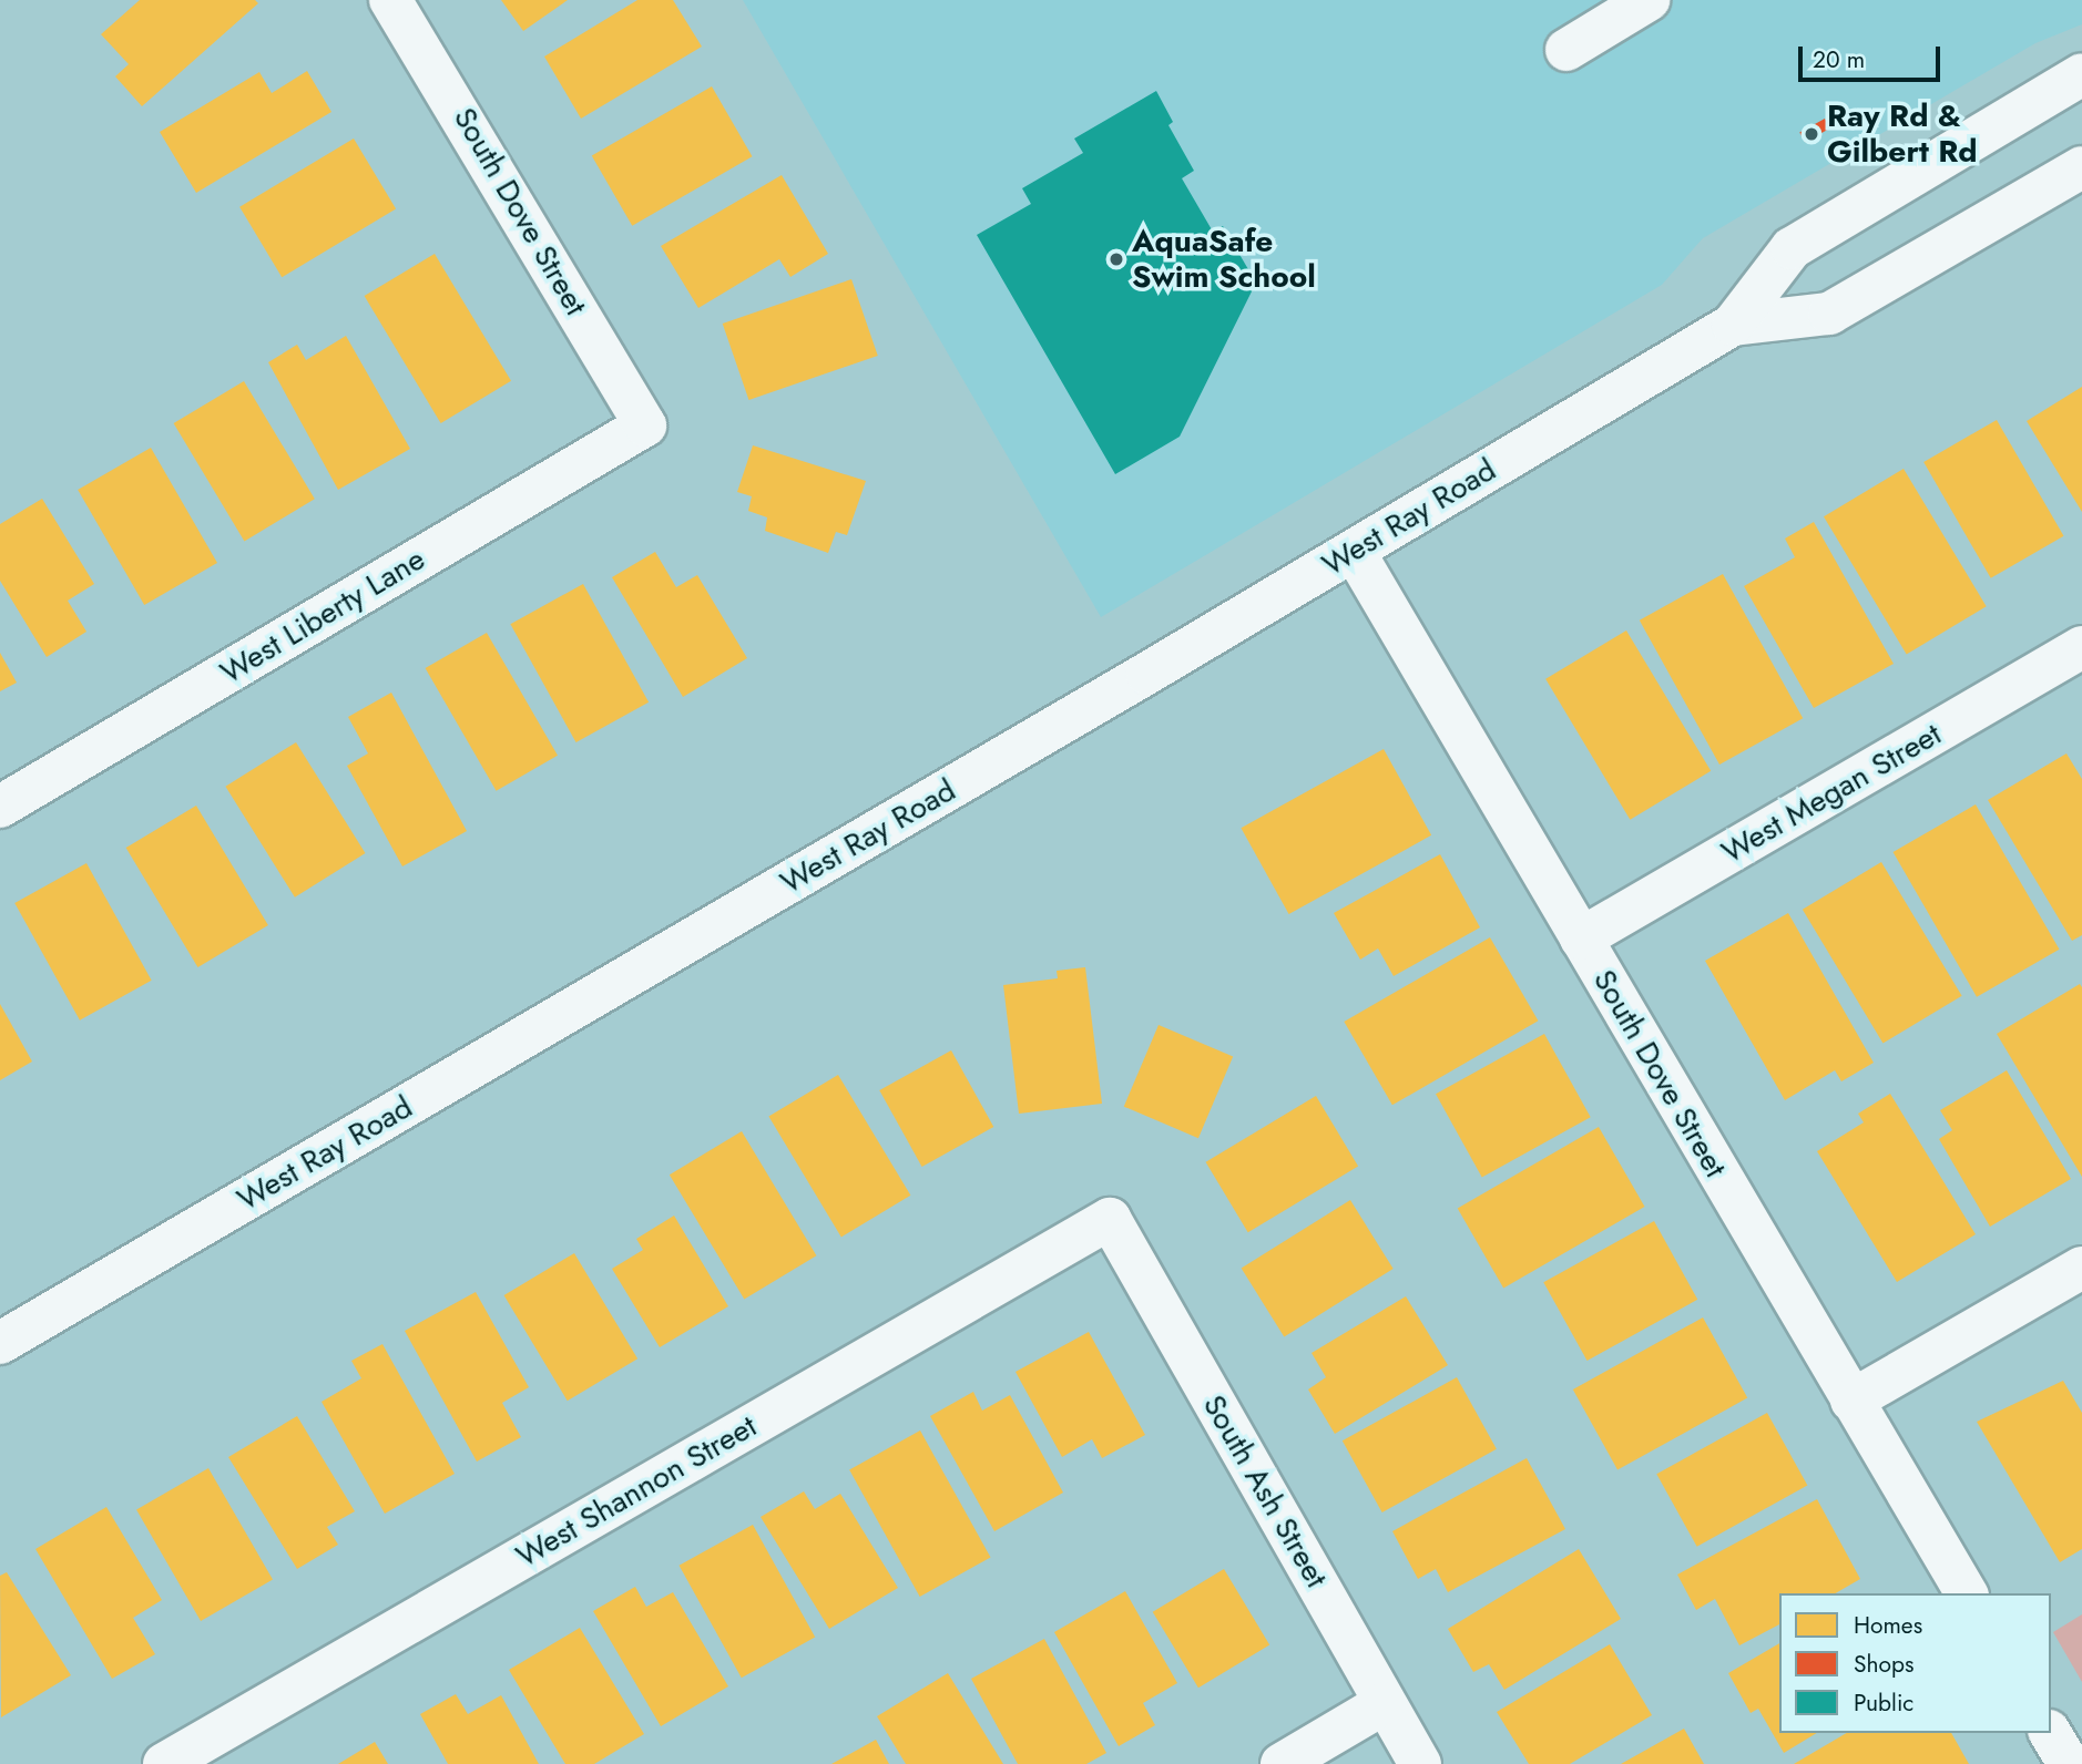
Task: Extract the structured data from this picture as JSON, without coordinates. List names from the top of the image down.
{
  "streets": {
    "street": [
      "South Dove Street",
      "West Ray Road",
      "West Liberty Lane",
      "West Megan Street",
      "West Shannon Street",
      "South Ash Street"
    ]
  },
  "crossings": [
    ["South Dove Street", "West Ray Road"],
    ["South Dove Street", "West Liberty Lane"],
    ["South Dove Street", "West Megan Street"],
    ["West Shannon Street", "South Ash Street"]
  ],
  "places": ["Ray Rd & Gilbert Rd", "AquaSafe Swim School"],
  "legend": ["Homes", "Shops", "Public"],
  "scale_bar": "20 m"
}
